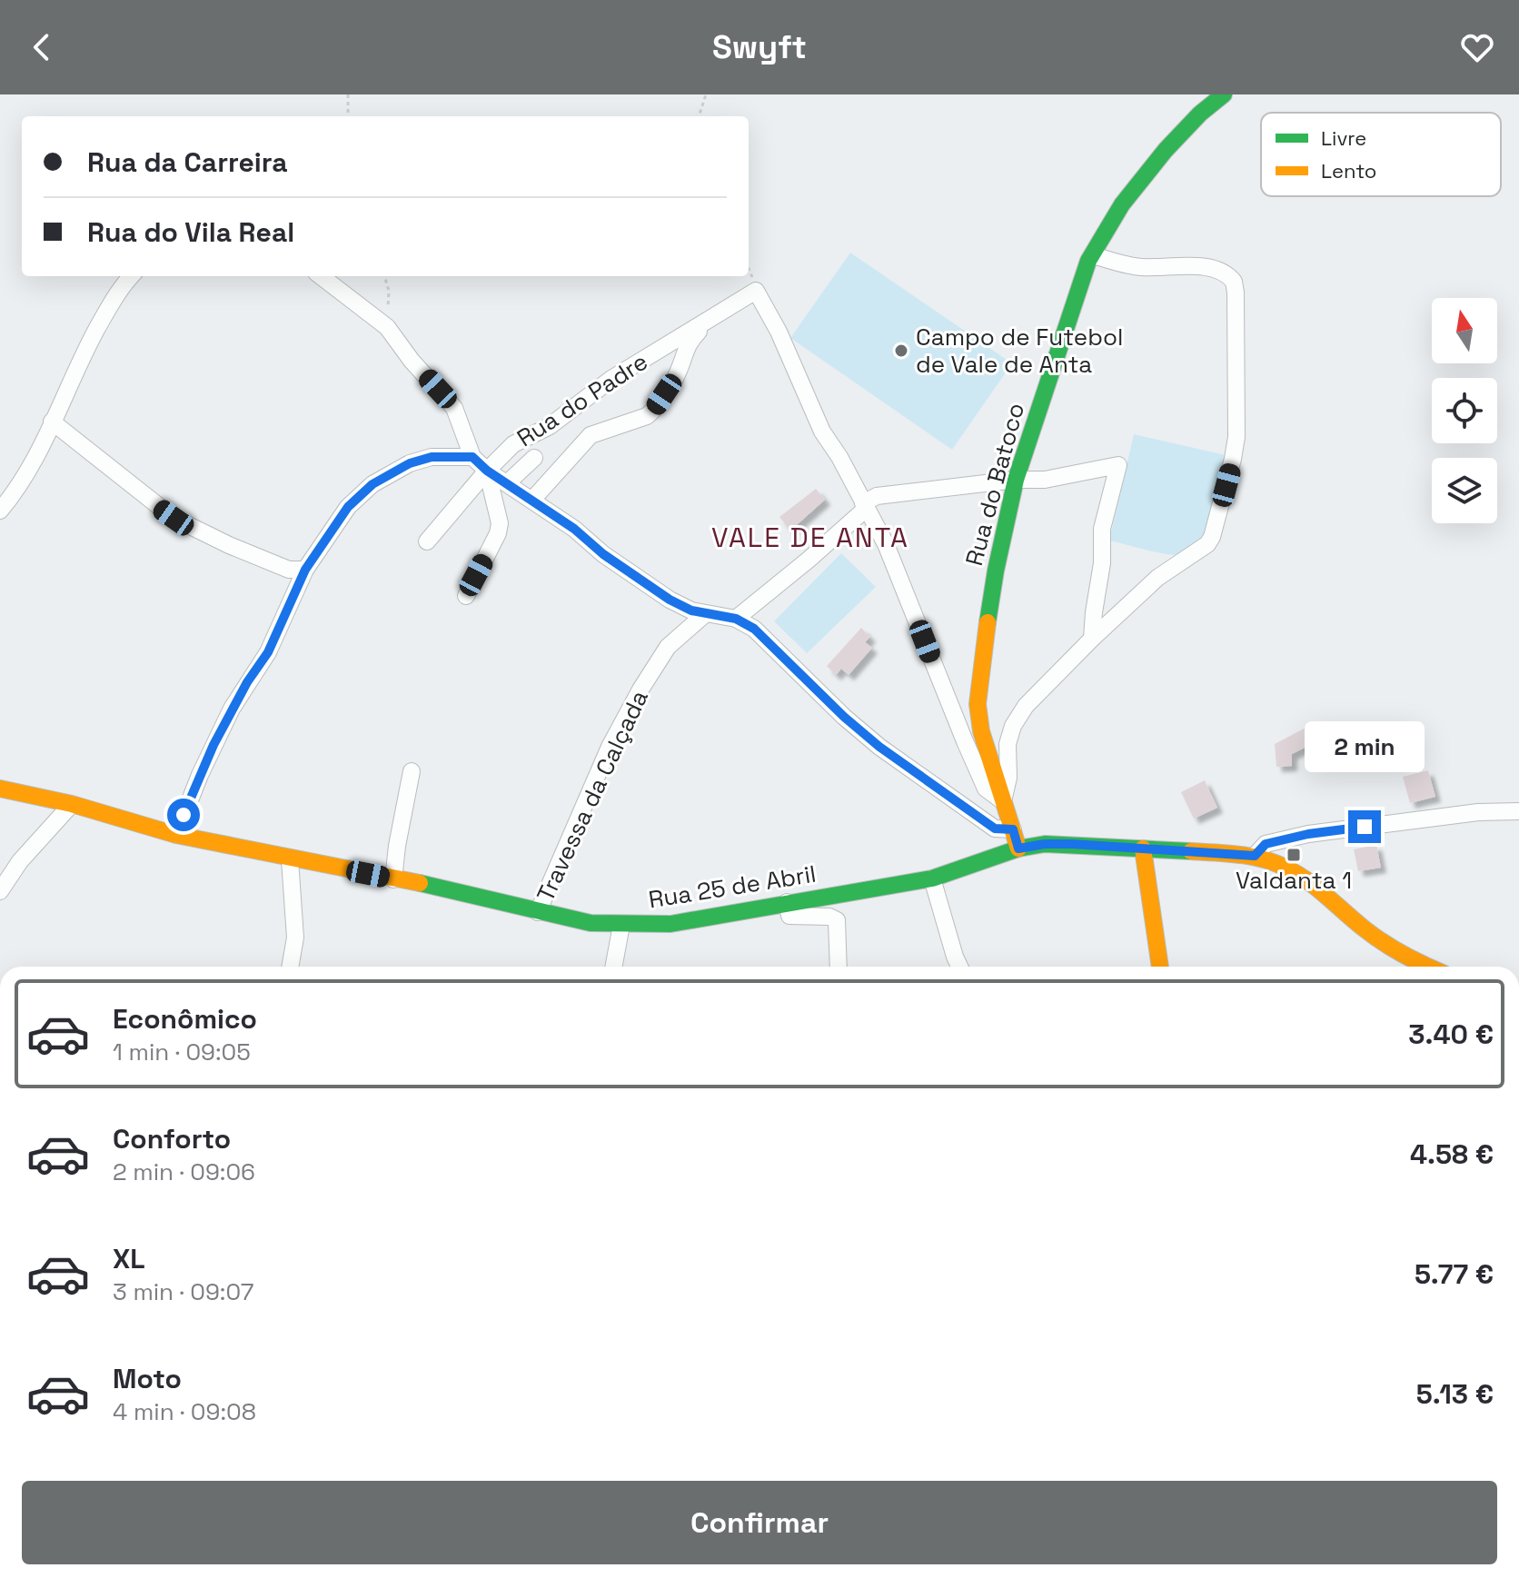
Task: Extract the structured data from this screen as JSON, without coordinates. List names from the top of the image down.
{
  "streets": {
    "main road": ["Rua do Batoco", "Rua 25 de Abril"],
    "street": ["Rua do Padre", "Travessa da Calçada"]
  },
  "crossings": [
    ["Rua do Batoco", "Rua 25 de Abril"],
    ["Travessa da Calçada", "Rua 25 de Abril"]
  ],
  "districts": ["VALE DE ANTA"],
  "places": {
    "other": ["Campo de Futebol de Vale de Anta"],
    "transit": ["Valdanta 1"]
  },
  "legend": ["Livre", "Lento"],
  "north": "top",
  "page": {
    "header": "Swyft",
    "banner": ["Rua da Carreira", "Rua do Vila Real"],
    "bubble": "2 min",
    "list": [
      {
        "name": "Econômico",
        "note": "1 min · 09:05",
        "value": "3.40 €"
      },
      {
        "name": "Conforto",
        "note": "2 min · 09:06",
        "value": "4.58 €"
      },
      {
        "name": "XL",
        "note": "3 min · 09:07",
        "value": "5.77 €"
      },
      {
        "name": "Moto",
        "note": "4 min · 09:08",
        "value": "5.13 €"
      }
    ],
    "buttons": "Confirmar"
  }
}
